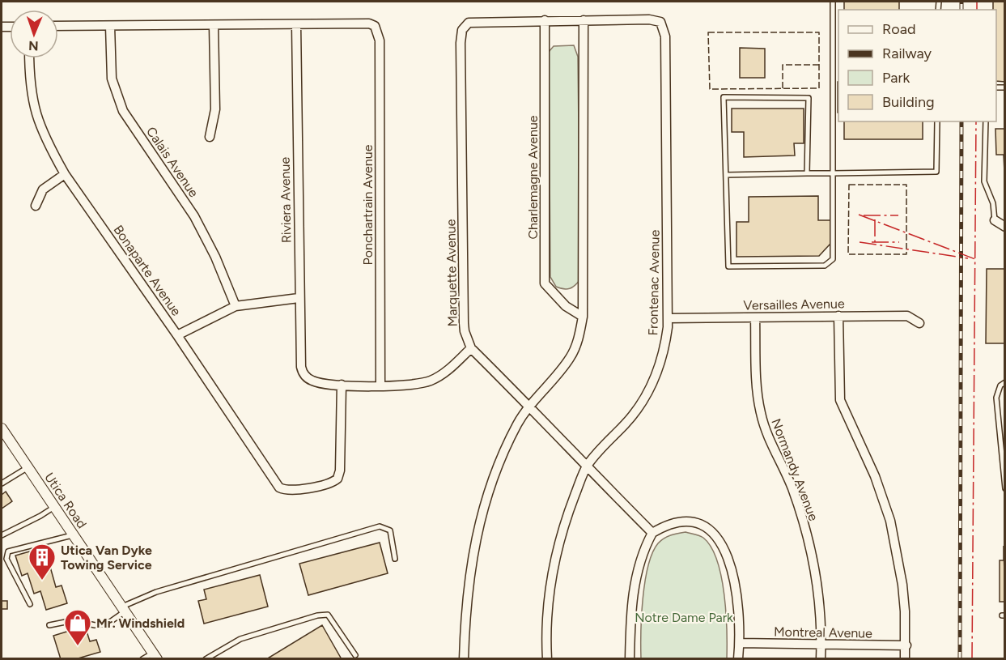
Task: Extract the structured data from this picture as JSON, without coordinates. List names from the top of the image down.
{
  "streets": {
    "street": [
      "Calais Avenue",
      "Charlemagne Avenue",
      "Riviera Avenue",
      "Ponchartrain Avenue",
      "Bonaparte Avenue",
      "Marquette Avenue",
      "Frontenac Avenue",
      "Versailles Avenue",
      "Normandy Avenue",
      "Utica Road",
      "Montreal Avenue"
    ]
  },
  "crossings": [
    ["Charlemagne Avenue", "Marquette Avenue"],
    ["Riviera Avenue", "Ponchartrain Avenue"],
    ["Riviera Avenue", "Bonaparte Avenue"],
    ["Marquette Avenue", "Frontenac Avenue"],
    ["Frontenac Avenue", "Versailles Avenue"],
    ["Versailles Avenue", "Normandy Avenue"],
    ["Normandy Avenue", "Montreal Avenue"]
  ],
  "parks": ["Notre Dame Park"],
  "places": {
    "building": ["Utica Van Dyke Towing Service"],
    "shop": ["Mr. Windshield"]
  },
  "legend": [
    "Road",
    "Railway",
    "Park",
    "Building"
  ],
  "north": "bottom"
}
